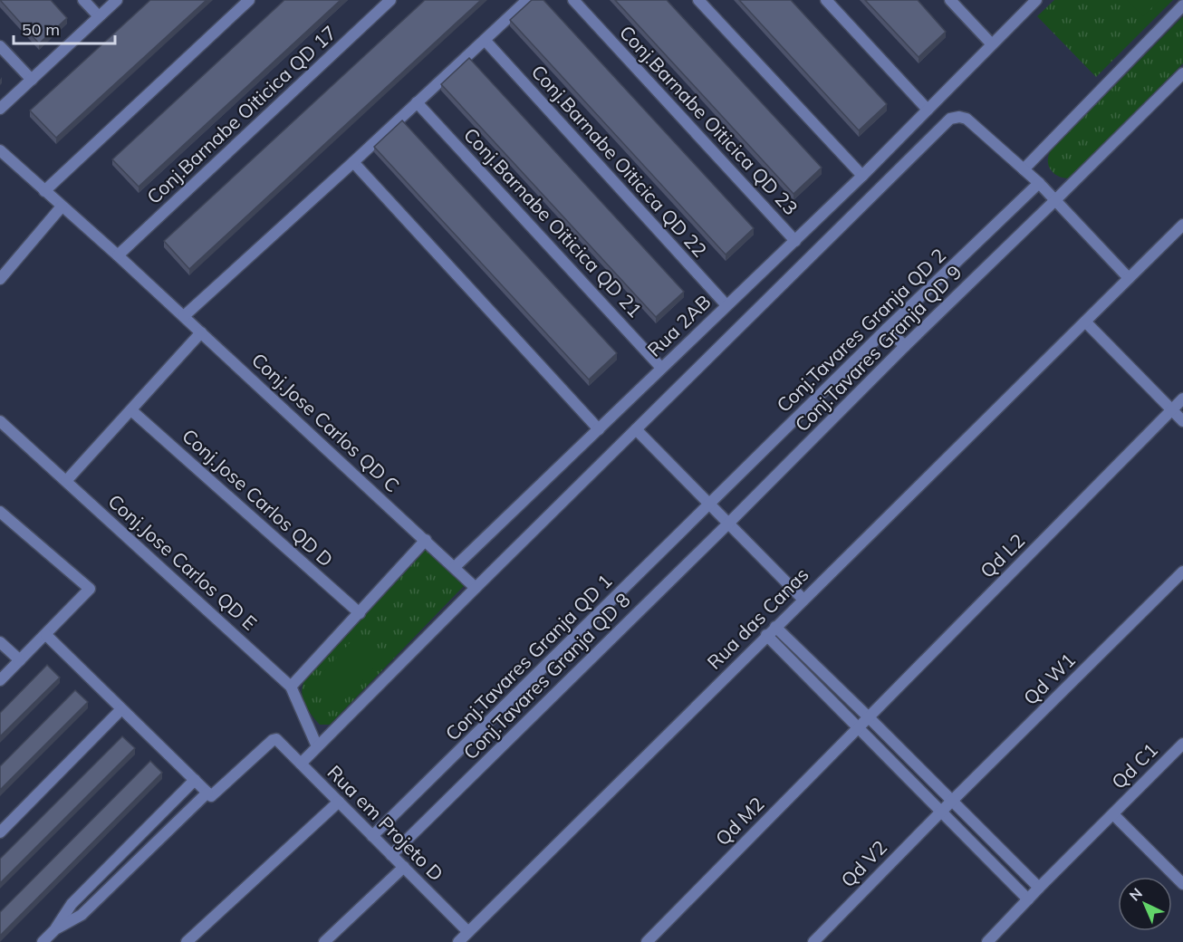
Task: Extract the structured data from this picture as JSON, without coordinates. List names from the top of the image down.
{
  "streets": {
    "street": [
      "Conj.Barnabe Oiticica QD 17",
      "Conj.Barnabe Oiticica QD 23",
      "Conj.Barnabe Oiticica QD 22",
      "Conj.Barnabe Oiticica QD 21",
      "Rua 2AB",
      "Conj.Tavares Granja QD 2",
      "Conj.Tavares Granja QD 9",
      "Conj.Jose Carlos QD C",
      "Conj.Jose Carlos QD D",
      "Qd L2",
      "Conj.Jose Carlos QD E",
      "Rua das Canas",
      "Conj.Tavares Granja QD 1",
      "Conj.Tavares Granja QD 8",
      "Qd W1",
      "Qd C1",
      "Qd M2",
      "Rua em Projeto D",
      "Qd V2"
    ]
  },
  "crossings": [
    ["Conj.Barnabe Oiticica QD 17", "Conj.Jose Carlos QD C"],
    ["Conj.Barnabe Oiticica QD 23", "Rua 2AB"],
    ["Conj.Barnabe Oiticica QD 22", "Rua 2AB"],
    ["Conj.Barnabe Oiticica QD 21", "Rua 2AB"],
    ["Rua 2AB", "Conj.Jose Carlos QD C"],
    ["Conj.Tavares Granja QD 2", "Conj.Tavares Granja QD 1"],
    ["Conj.Tavares Granja QD 9", "Conj.Tavares Granja QD 8"],
    ["Qd L2", "Qd M2"],
    ["Rua das Canas", "Rua em Projeto D"],
    ["Conj.Tavares Granja QD 1", "Rua em Projeto D"],
    ["Conj.Tavares Granja QD 8", "Rua em Projeto D"],
    ["Qd W1", "Qd V2"]
  ],
  "scale_bar": "50 m",
  "north": "top left"
}
